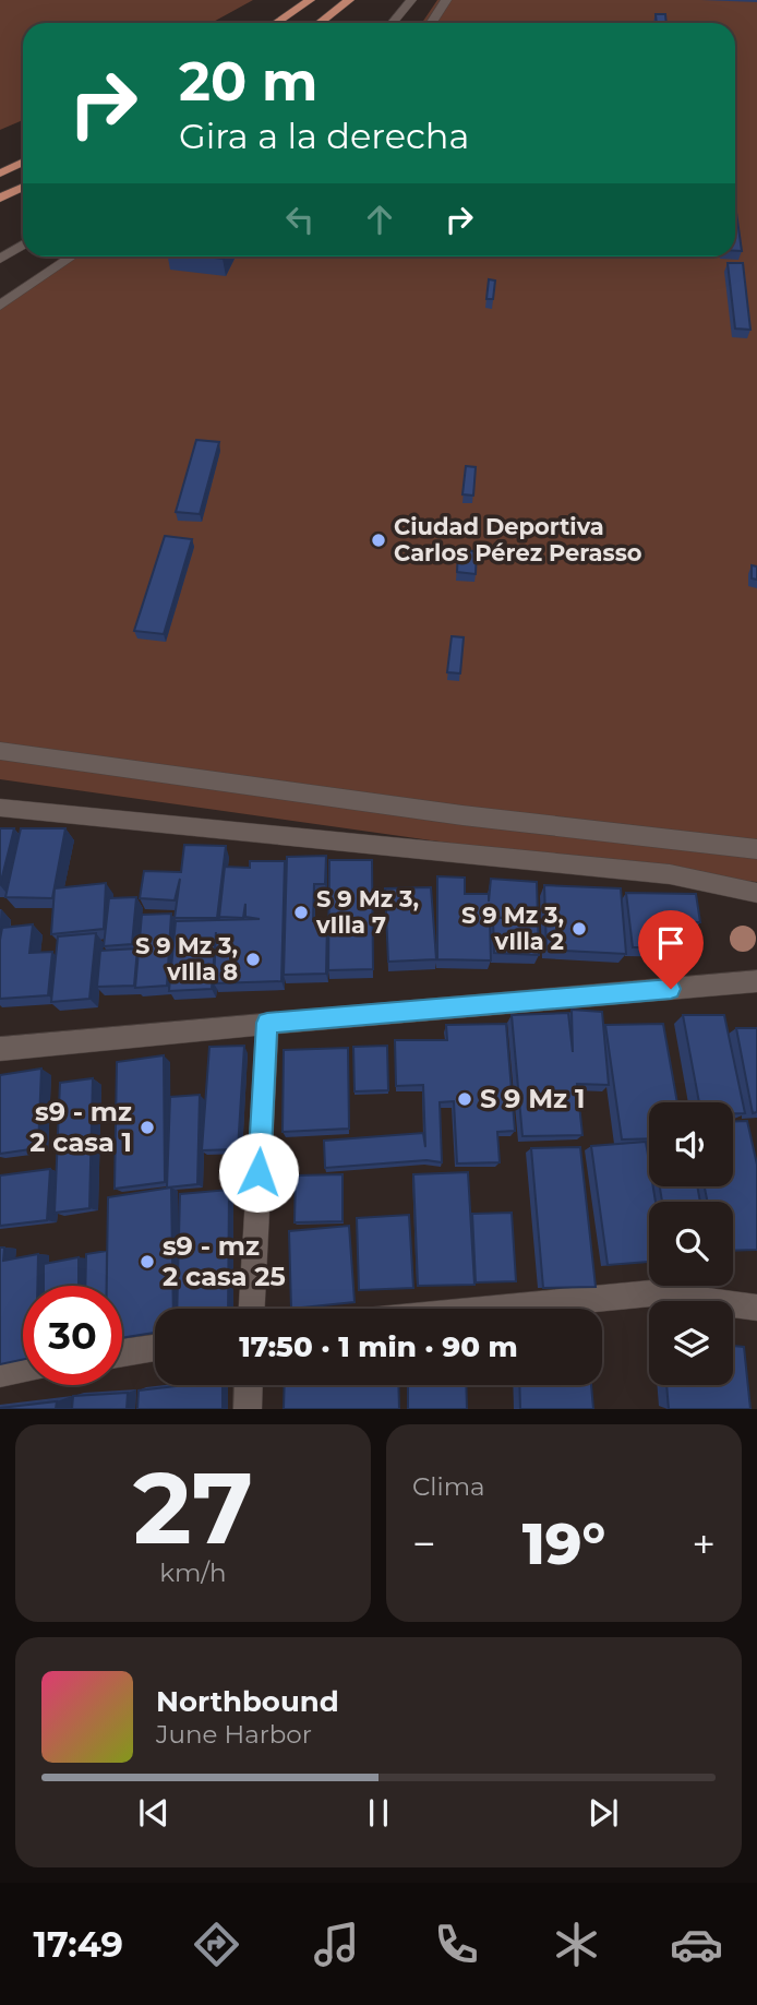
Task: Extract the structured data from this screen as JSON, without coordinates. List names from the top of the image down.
{
  "places": [
    "Ciudad Deportiva Carlos Pérez Perasso",
    "S 9 Mz 3, vIlla 7",
    "S 9 Mz 3, vIlla 2",
    "S 9 Mz 3, vIlla 8",
    "S 9 Mz 1",
    "s9 - mz 2 casa 1",
    "s9 - mz 2 casa 25"
  ],
  "page": {
    "turn": ["20 m", "Gira a la derecha"],
    "limit": "30",
    "trip": "17:50 · 1 min · 90 m",
    "tile": [
      ["27", "km/h"],
      "Clima"
    ],
    "heat": ["−", "19°", "+"],
    "song": ["Northbound", "June Harbor"],
    "tabs": "17:49"
  }
}
